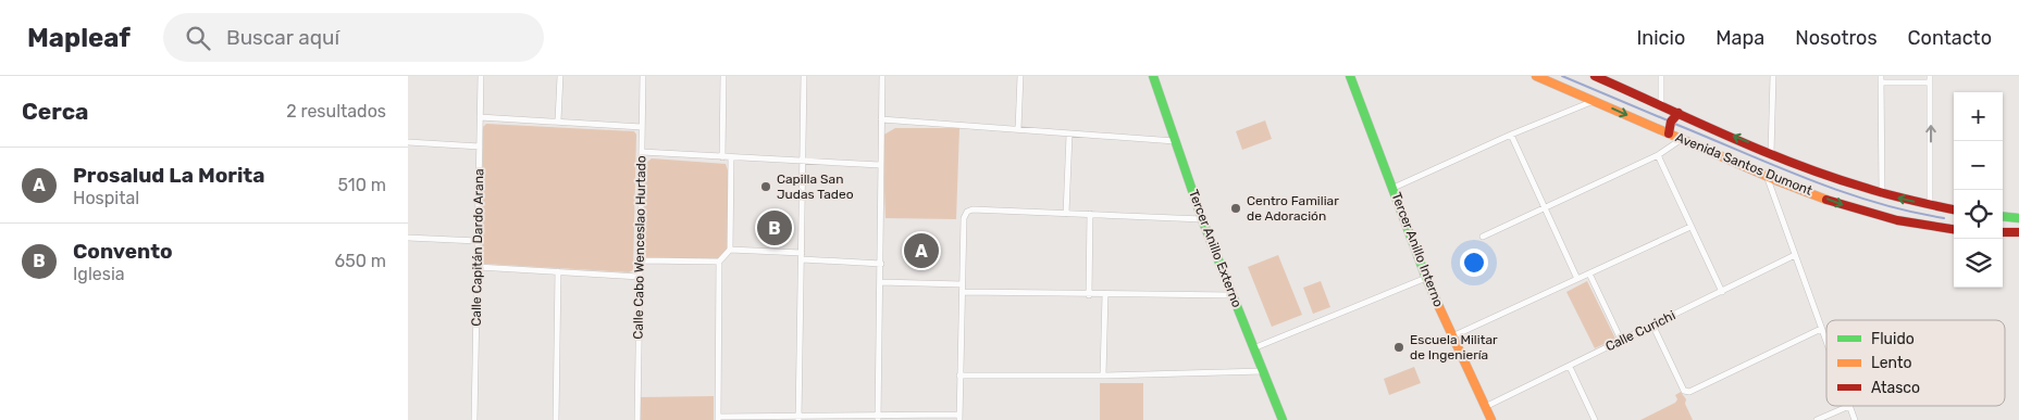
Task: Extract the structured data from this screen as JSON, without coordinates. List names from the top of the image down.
{
  "streets": {
    "main road": ["Avenida Santos Dumont", "Tercer Anillo Externo", "Tercer Anillo Interno"],
    "street": ["Calle Capitán Dardo Arana", "Calle Cabo Wenceslao Hurtado", "Calle Curichi"]
  },
  "crossings": [
    ["Tercer Anillo Interno", "Calle Curichi"]
  ],
  "places": ["Capilla San Judas Tadeo", "Centro Familiar de Adoración", "Escuela Militar de Ingeniería"],
  "legend": ["Fluido", "Lento", "Atasco"],
  "page": {
    "header": "Mapleaf",
    "search": "Buscar aquí",
    "nav": [
      "Inicio",
      "Mapa",
      "Nosotros",
      "Contacto"
    ],
    "heading": ["Cerca", "2 resultados"],
    "map_buttons": ["+", "−"],
    "list": [
      {
        "mark": "A",
        "name": "Prosalud La Morita",
        "note": "Hospital",
        "value": "510 m"
      },
      {
        "mark": "B",
        "name": "Convento",
        "note": "Iglesia",
        "value": "650 m"
      }
    ],
    "pins": ["B", "A"]
  }
}
